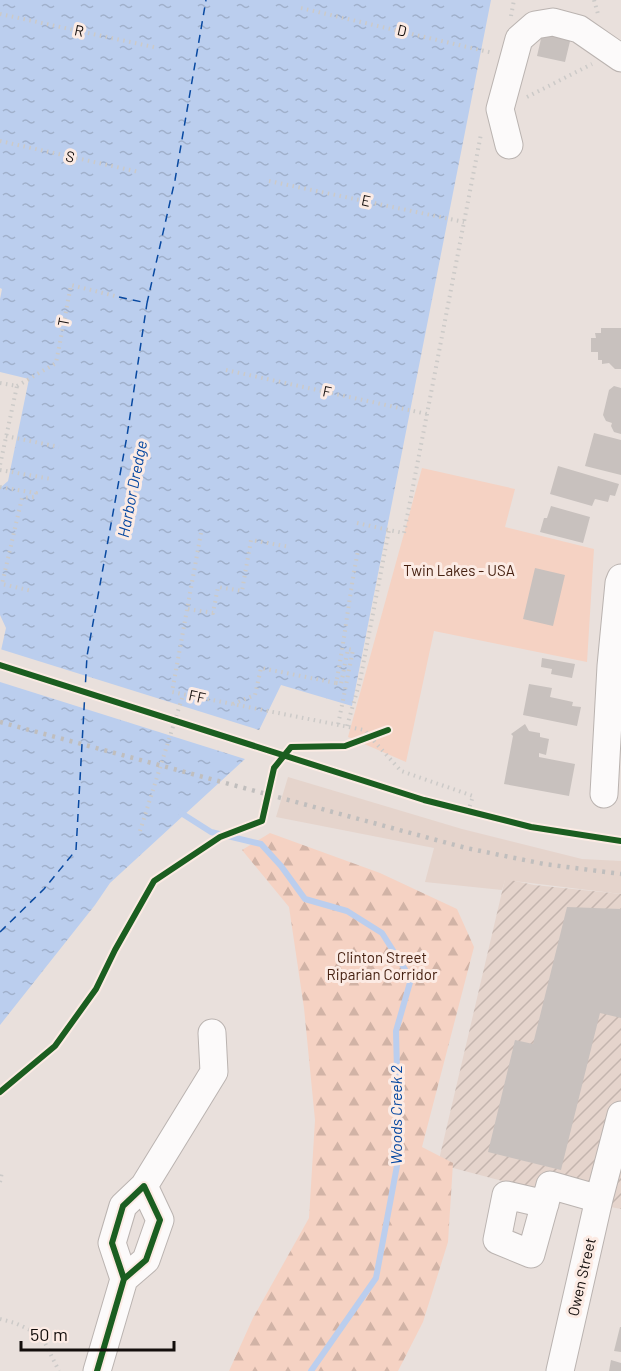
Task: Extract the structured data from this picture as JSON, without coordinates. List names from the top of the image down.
{
  "streets": {
    "street": ["Owen Street"],
    "path": [
      "R",
      "D",
      "S",
      "E",
      "T",
      "F",
      "FF"
    ]
  },
  "water": ["Harbor Dredge", "Woods Creek 2"],
  "parks": ["Twin Lakes - USA", "Clinton Street Riparian Corridor"],
  "scale_bar": "50 m"
}
